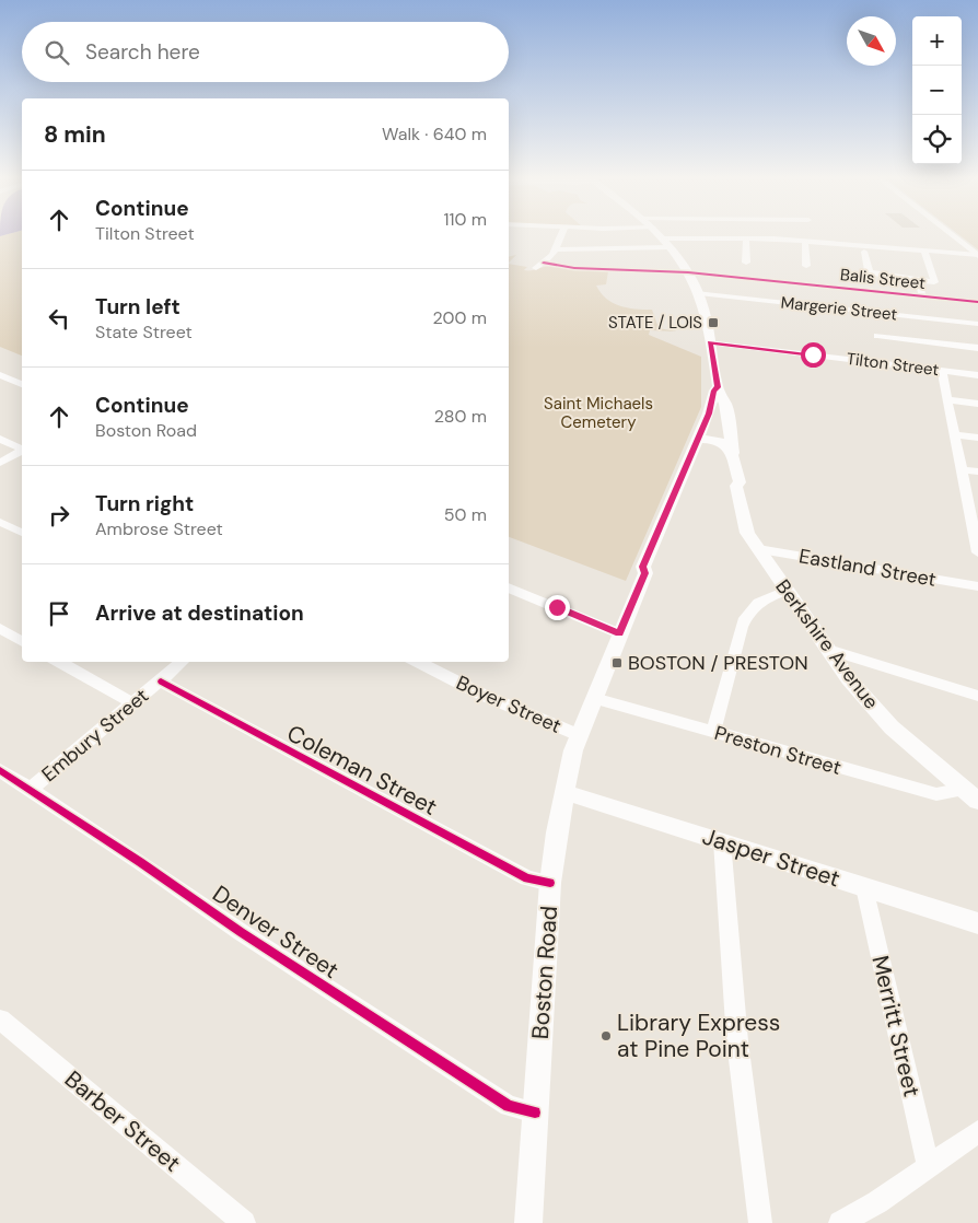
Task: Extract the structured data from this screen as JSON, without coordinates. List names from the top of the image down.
{
  "streets": {
    "main road": ["Berkshire Avenue", "Jasper Street", "Boston Road"],
    "street": [
      "Balis Street",
      "Margerie Street",
      "Tilton Street",
      "Eastland Street",
      "Boyer Street",
      "Embury Street",
      "Preston Street",
      "Coleman Street",
      "Denver Street",
      "Merritt Street",
      "Barber Street"
    ]
  },
  "crossings": [
    ["Balis Street", "Berkshire Avenue"],
    ["Margerie Street", "Berkshire Avenue"],
    ["Tilton Street", "Berkshire Avenue"],
    ["Eastland Street", "Berkshire Avenue"],
    ["Berkshire Avenue", "Preston Street"],
    ["Berkshire Avenue", "Boston Road"],
    ["Boyer Street", "Boston Road"],
    ["Embury Street", "Coleman Street"],
    ["Embury Street", "Denver Street"],
    ["Preston Street", "Boston Road"],
    ["Coleman Street", "Boston Road"],
    ["Jasper Street", "Boston Road"],
    ["Jasper Street", "Merritt Street"],
    ["Denver Street", "Boston Road"]
  ],
  "parks": ["Saint Michaels Cemetery"],
  "places": {
    "transit": ["STATE / LOIS", "BOSTON / PRESTON"],
    "other": ["Library Express at Pine Point"]
  },
  "north": "bottom right",
  "page": {
    "map_buttons": ["+", "−"],
    "search": "Search here",
    "heading": ["8 min", "Walk · 640 m"],
    "list": [
      ["Continue", "Tilton Street", "110 m"],
      ["Turn left", "State Street", "200 m"],
      ["Continue", "Boston Road", "280 m"],
      ["Turn right", "Ambrose Street", "50 m"],
      "Arrive at destination"
    ]
  }
}
